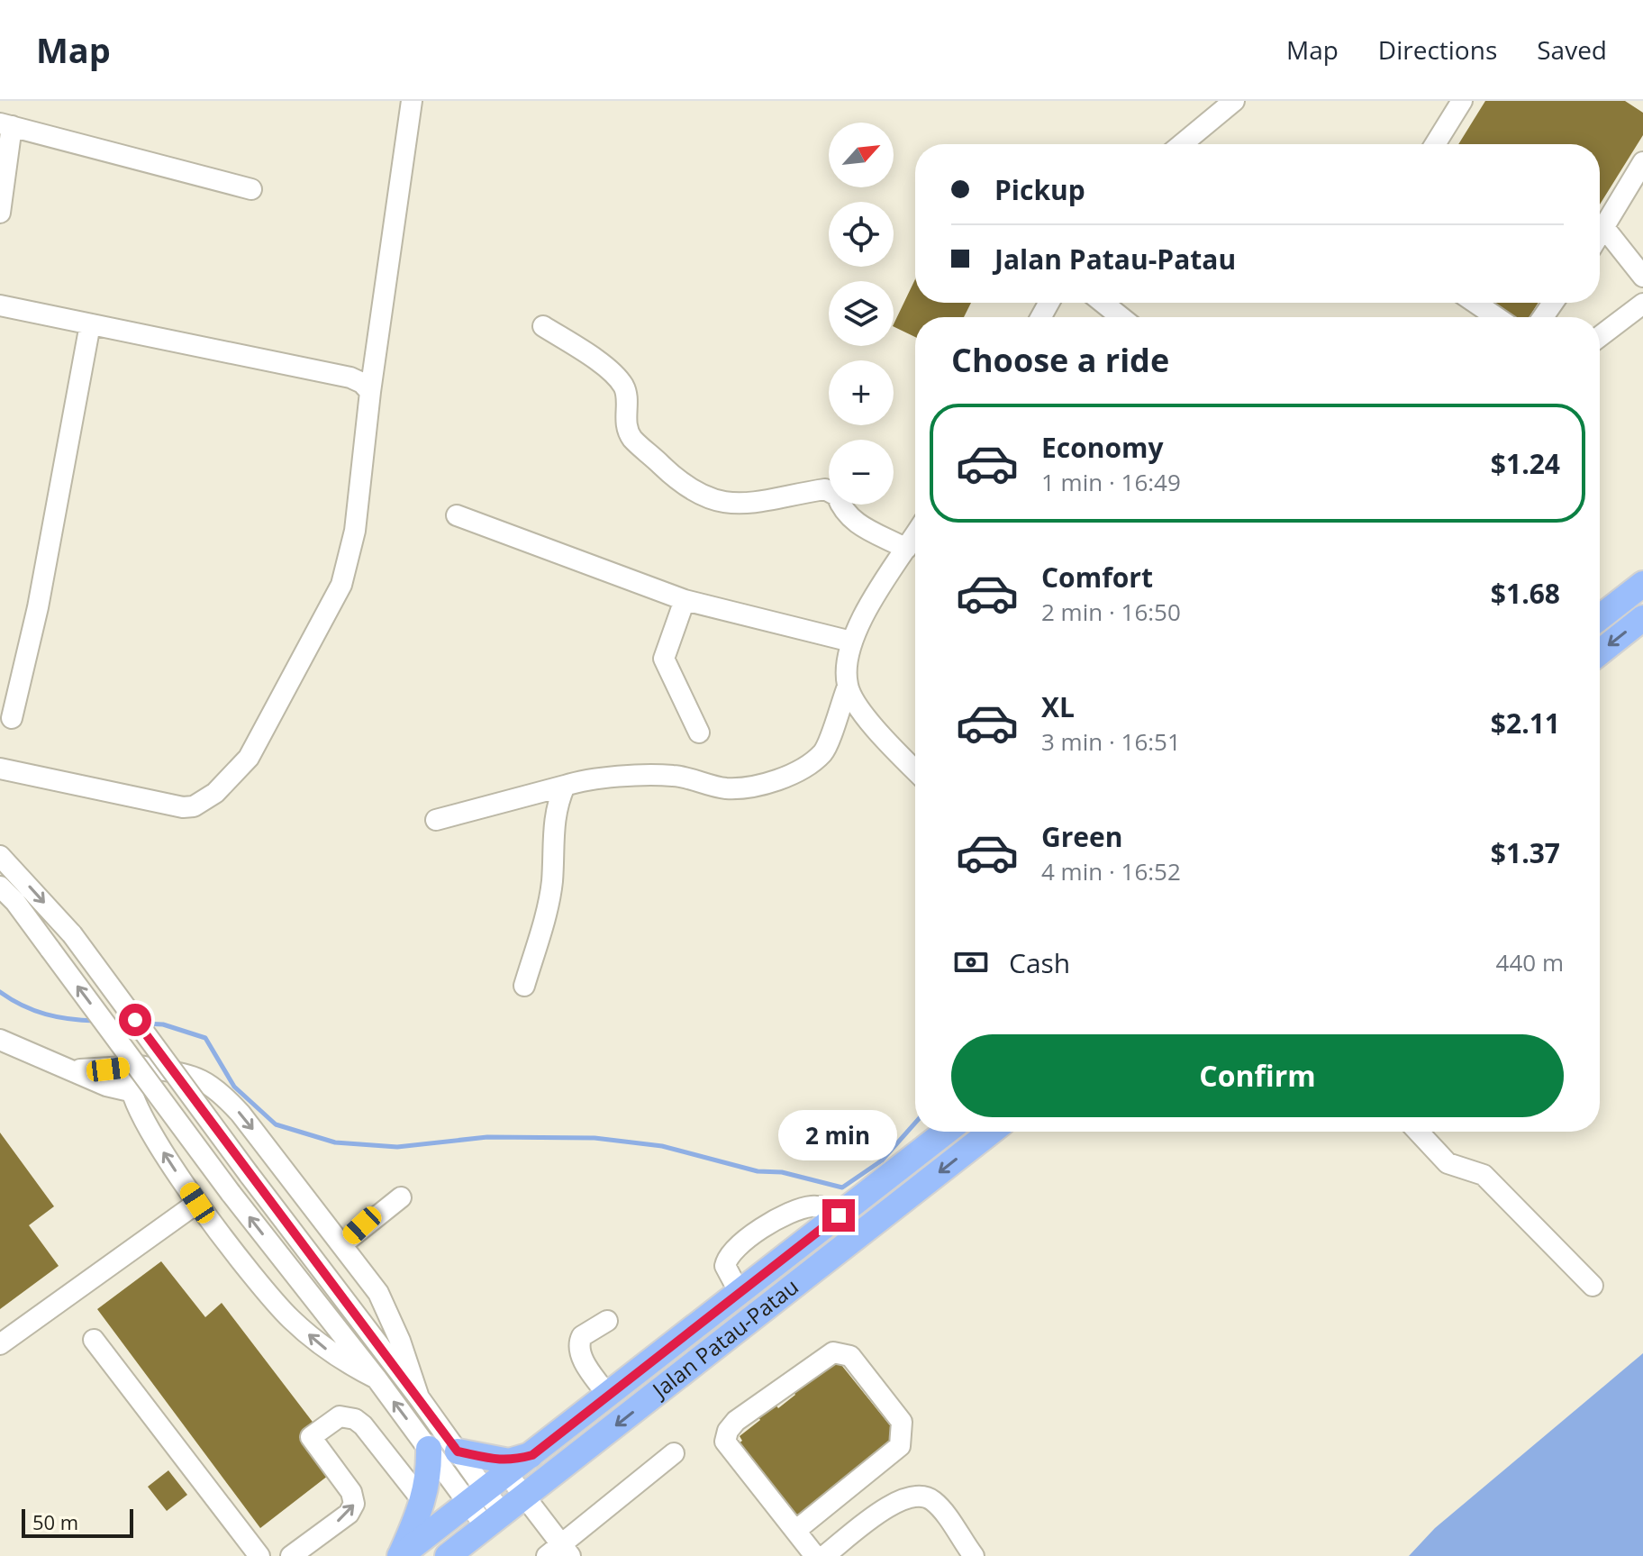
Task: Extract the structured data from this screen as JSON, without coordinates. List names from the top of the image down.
{
  "streets": {
    "main road": ["Jalan Patau-Patau"]
  },
  "scale_bar": "50 m",
  "north": "top right",
  "page": {
    "header": "Map",
    "nav": ["Map", "Directions", "Saved"],
    "map_buttons": ["+", "−"],
    "banner": ["Pickup", "Jalan Patau-Patau"],
    "heading": "Choose a ride",
    "list": [
      {
        "name": "Economy",
        "note": "1 min · 16:49",
        "value": "$1.24"
      },
      {
        "name": "Comfort",
        "note": "2 min · 16:50",
        "value": "$1.68"
      },
      {
        "name": "XL",
        "note": "3 min · 16:51",
        "value": "$2.11"
      },
      {
        "name": "Green",
        "note": "4 min · 16:52",
        "value": "$1.37"
      }
    ],
    "pay": ["Cash", "440 m"],
    "buttons": "Confirm",
    "bubble": "2 min",
    "scale": "50 m"
  }
}
